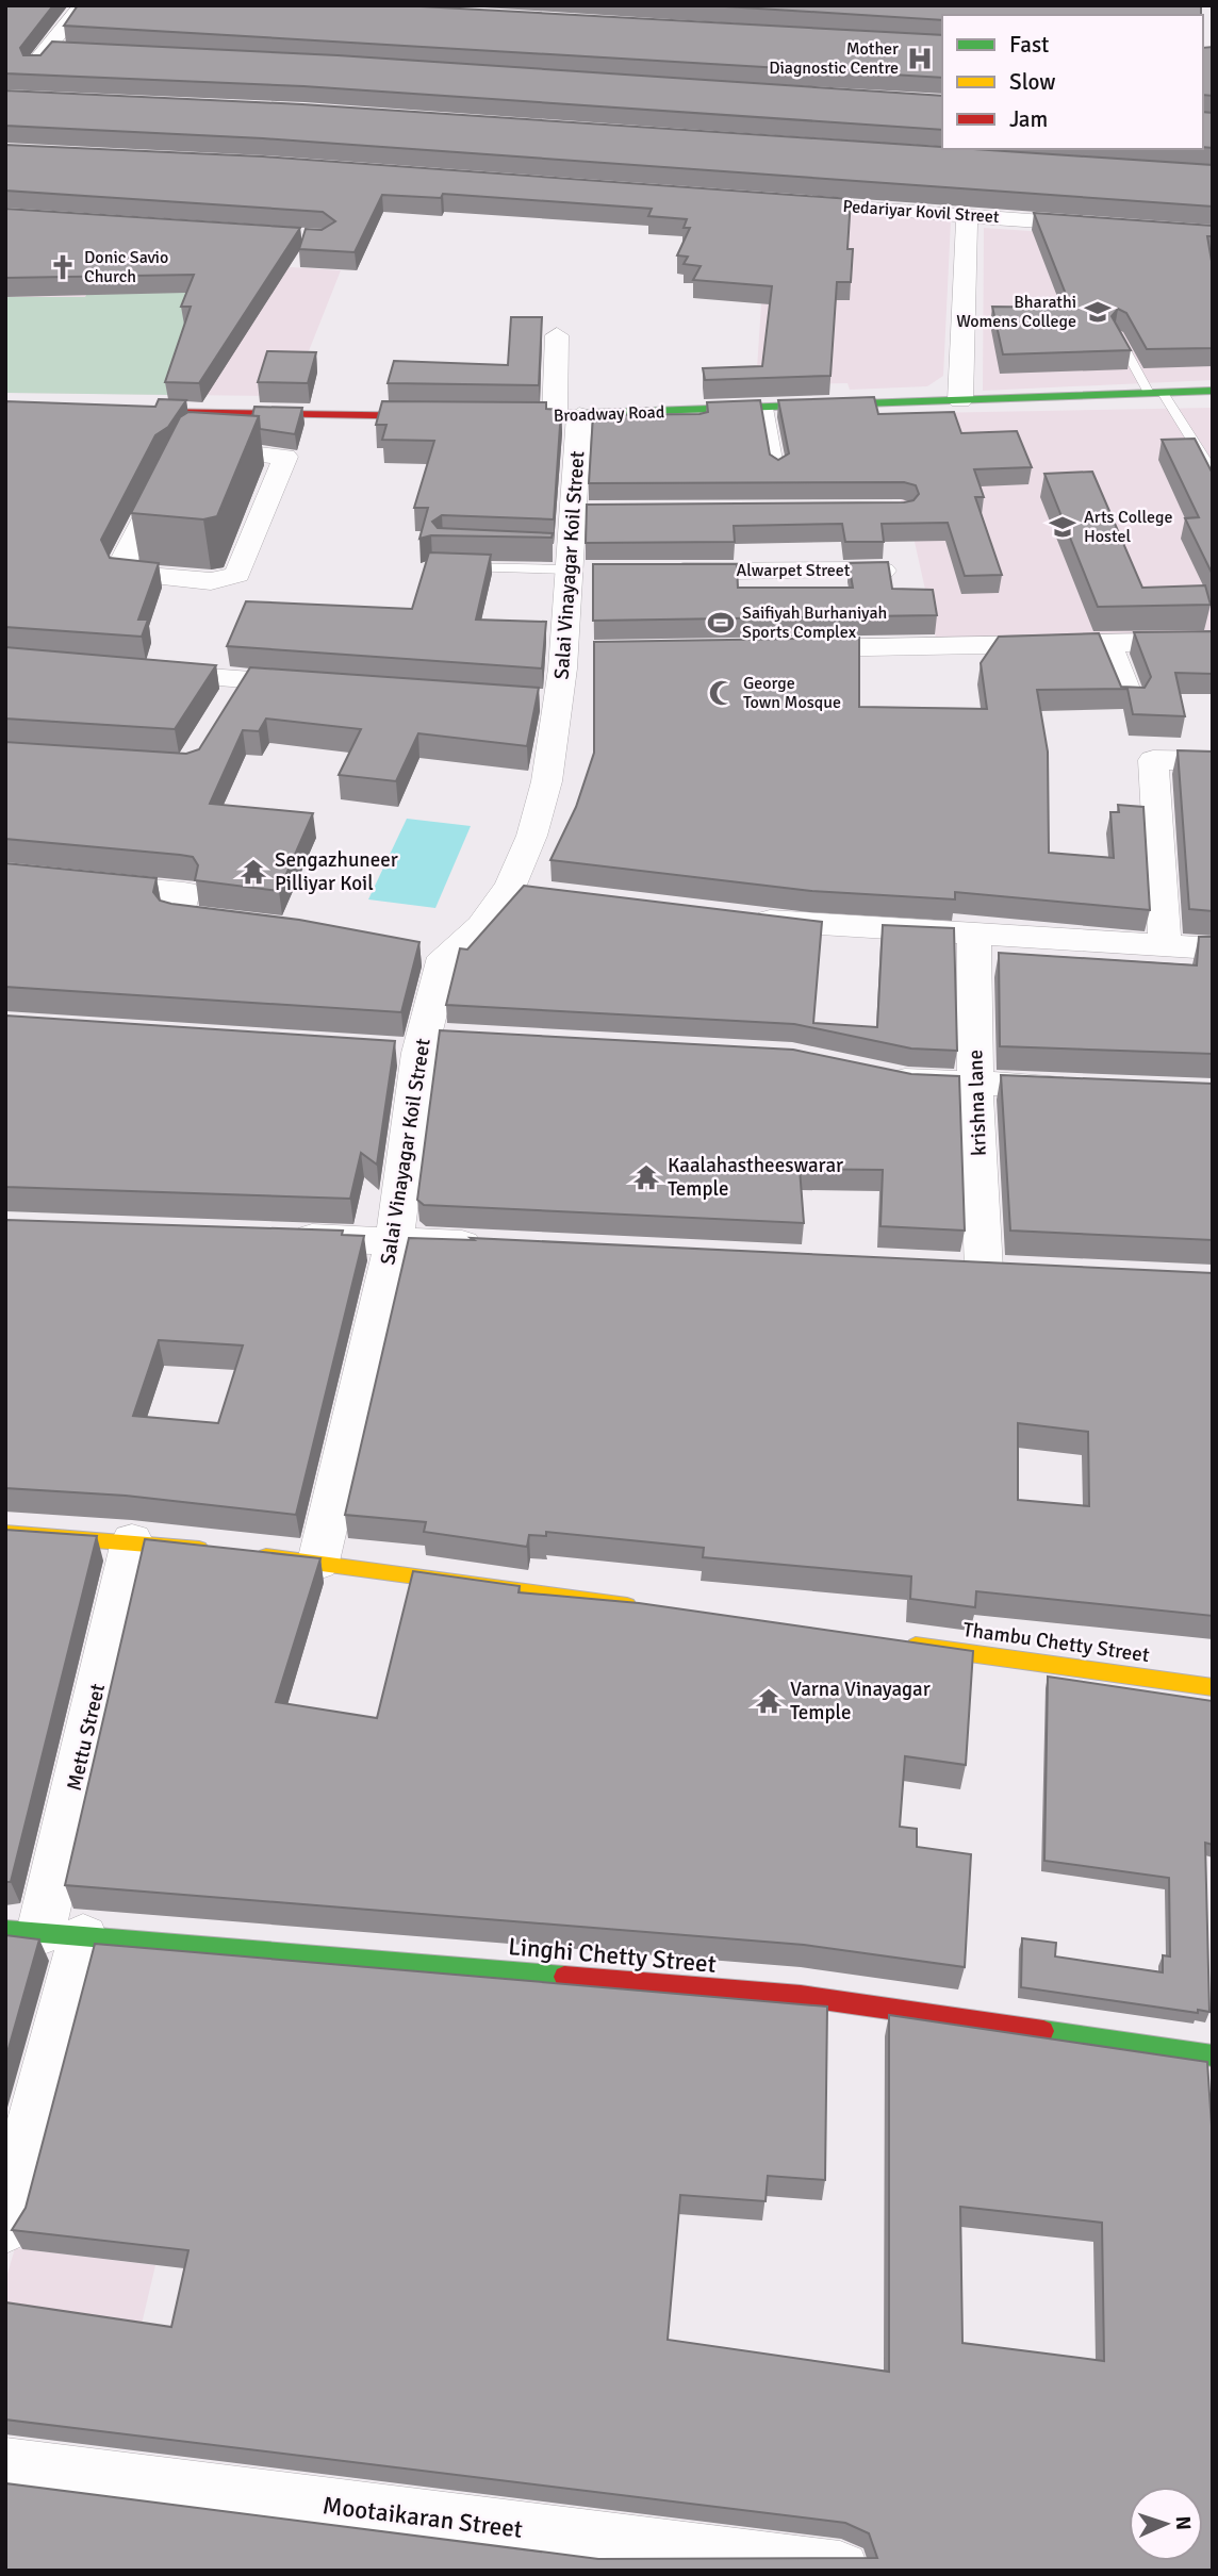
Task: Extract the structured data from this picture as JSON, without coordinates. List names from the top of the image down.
{
  "streets": {
    "street": [
      "Pedariyar Kovil Street",
      "Broadway Road",
      "Salai Vinayagar Koil Street",
      "Alwarpet Street",
      "krishna lane",
      "Thambu Chetty Street",
      "Mettu Street",
      "Linghi Chetty Street",
      "Mootaikaran Street"
    ]
  },
  "crossings": [
    ["Broadway Road", "Salai Vinayagar Koil Street"],
    ["Mettu Street", "Linghi Chetty Street"]
  ],
  "places": {
    "hospital": ["Mother Diagnostic Centre"],
    "church": ["Donic Savio Church"],
    "school or university": ["Bharathi Womens College", "Arts College Hostel"],
    "sports": ["Saifiyah Burhaniyah Sports Complex"],
    "mosque": ["George Town Mosque"],
    "temple": ["Sengazhuneer Pilliyar Koil", "Kaalahastheeswarar Temple", "Varna Vinayagar Temple"]
  },
  "legend": ["Fast", "Slow", "Jam"],
  "north": "right"
}
